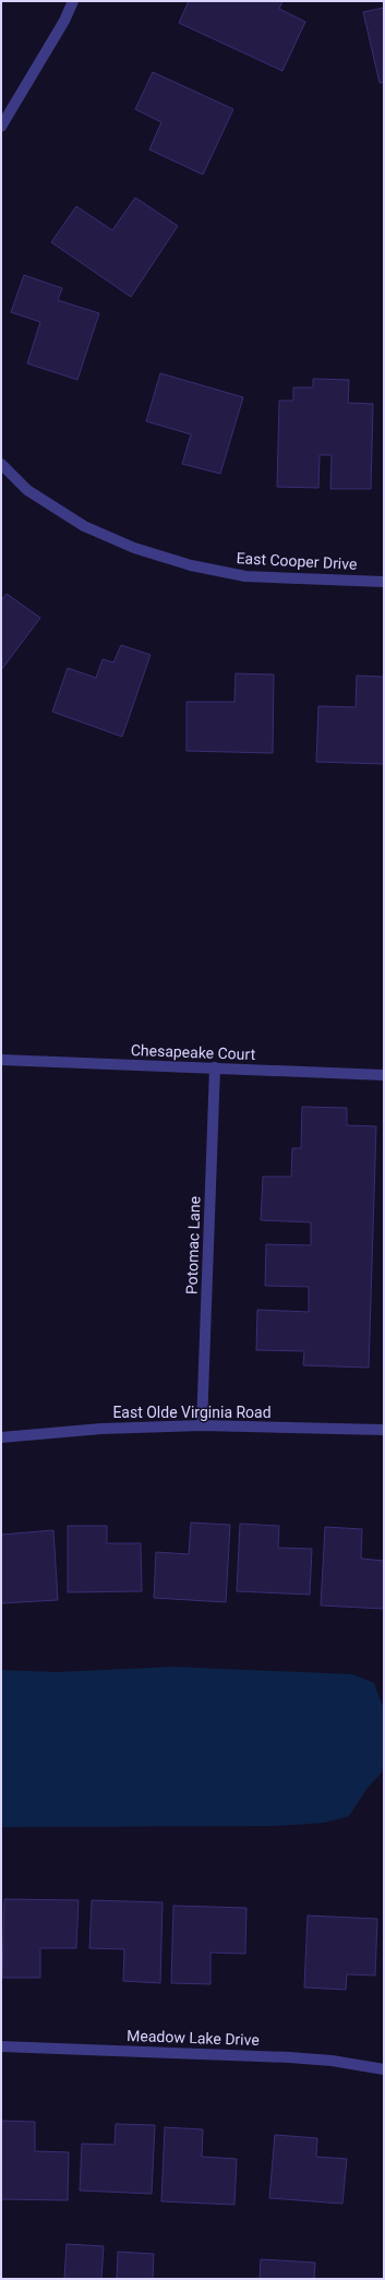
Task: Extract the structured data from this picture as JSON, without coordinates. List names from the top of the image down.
{
  "streets": {
    "street": [
      "East Cooper Drive",
      "Chesapeake Court",
      "Potomac Lane",
      "East Olde Virginia Road",
      "Meadow Lake Drive"
    ]
  },
  "crossings": [
    ["Chesapeake Court", "Potomac Lane"],
    ["Potomac Lane", "East Olde Virginia Road"]
  ]
}
